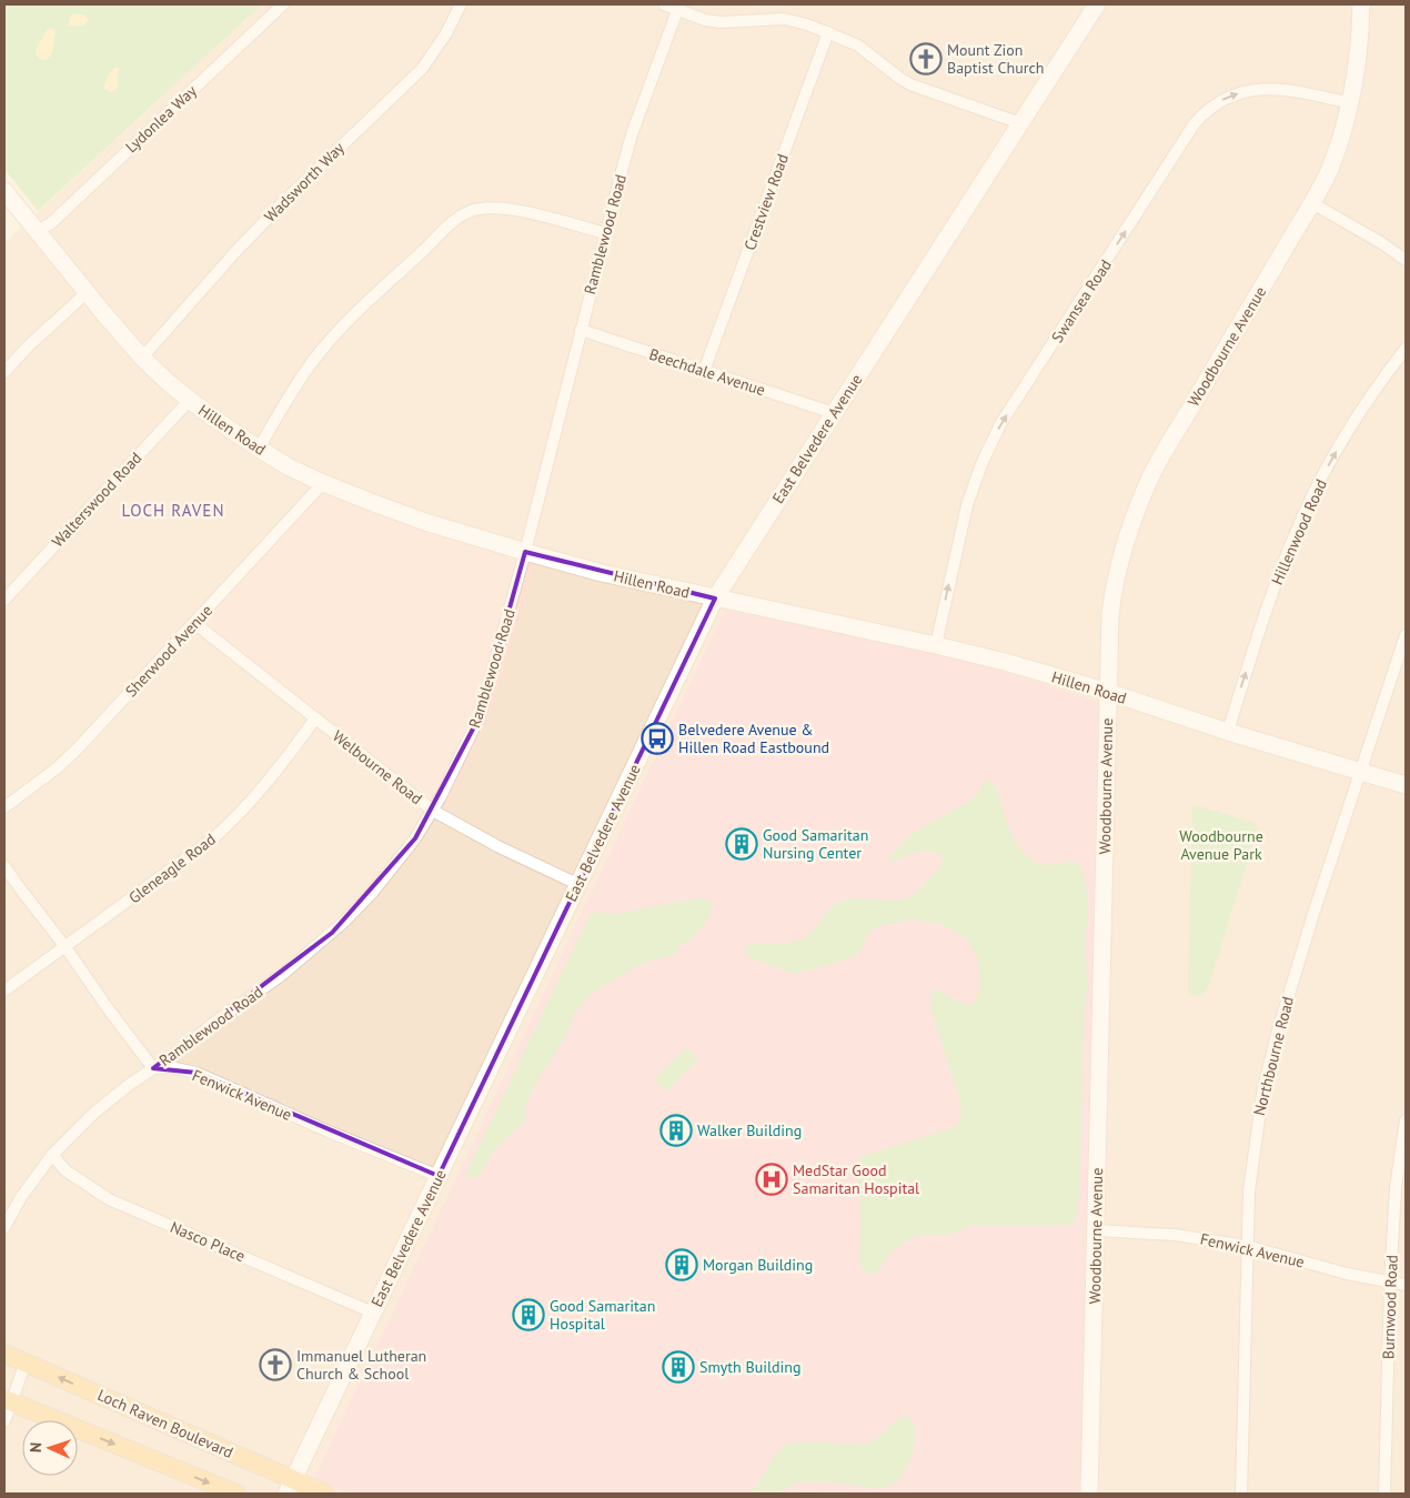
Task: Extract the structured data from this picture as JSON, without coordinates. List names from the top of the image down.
{
  "streets": {
    "main road": ["Loch Raven Boulevard"],
    "street": [
      "Lydonlea Way",
      "Wadsworth Way",
      "Crestview Road",
      "Ramblewood Road",
      "Swansea Road",
      "Woodbourne Avenue",
      "Beechdale Avenue",
      "Hillen Road",
      "East Belvedere Avenue",
      "Walterswood Road",
      "Hillenwood Road",
      "Sherwood Avenue",
      "Welbourne Road",
      "Gleneagle Road",
      "Northbourne Road",
      "Fenwick Avenue",
      "Nasco Place",
      "Burnwood Road"
    ]
  },
  "crossings": [
    ["Lydonlea Way", "Hillen Road"],
    ["Wadsworth Way", "Hillen Road"],
    ["Crestview Road", "Beechdale Avenue"],
    ["Ramblewood Road", "Beechdale Avenue"],
    ["Ramblewood Road", "Hillen Road"],
    ["Ramblewood Road", "Welbourne Road"],
    ["Ramblewood Road", "Fenwick Avenue"],
    ["Ramblewood Road", "Nasco Place"],
    ["Swansea Road", "Woodbourne Avenue"],
    ["Swansea Road", "Hillen Road"],
    ["Woodbourne Avenue", "Hillen Road"],
    ["Woodbourne Avenue", "Fenwick Avenue"],
    ["Beechdale Avenue", "East Belvedere Avenue"],
    ["Hillen Road", "East Belvedere Avenue"],
    ["Hillen Road", "Walterswood Road"],
    ["Hillen Road", "Hillenwood Road"],
    ["Hillen Road", "Sherwood Avenue"],
    ["Hillen Road", "Northbourne Road"],
    ["East Belvedere Avenue", "Welbourne Road"],
    ["East Belvedere Avenue", "Fenwick Avenue"],
    ["East Belvedere Avenue", "Nasco Place"],
    ["East Belvedere Avenue", "Loch Raven Boulevard"],
    ["Sherwood Avenue", "Welbourne Road"],
    ["Welbourne Road", "Gleneagle Road"],
    ["Northbourne Road", "Fenwick Avenue"],
    ["Fenwick Avenue", "Burnwood Road"]
  ],
  "one_way": ["Swansea Road", "Hillenwood Road"],
  "districts": ["LOCH RAVEN"],
  "parks": ["Woodbourne Avenue Park"],
  "places": {
    "church": ["Mount Zion Baptist Church", "Immanuel Lutheran Church & School"],
    "bus stop": ["Belvedere Avenue & Hillen Road Eastbound"],
    "building": [
      "Good Samaritan Nursing Center",
      "Walker Building",
      "Morgan Building",
      "Good Samaritan Hospital",
      "Smyth Building"
    ],
    "hospital": ["MedStar Good Samaritan Hospital"]
  },
  "north": "left"
}
